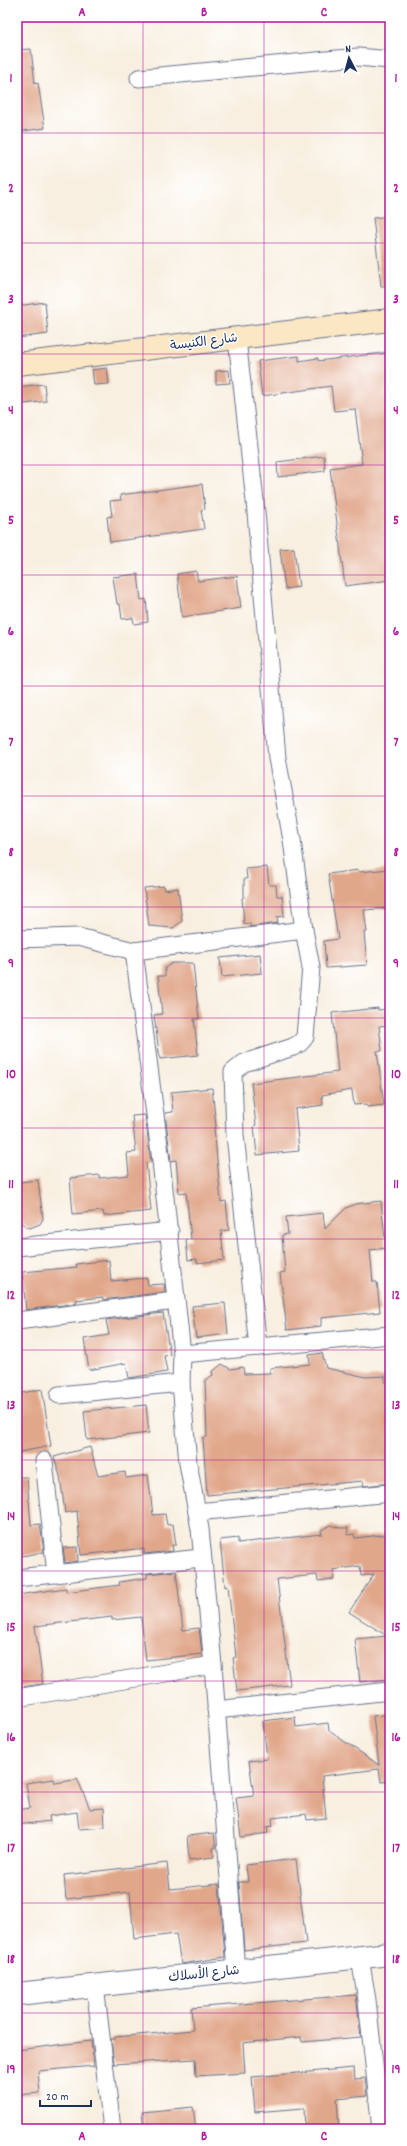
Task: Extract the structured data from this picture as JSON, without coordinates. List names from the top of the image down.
{
  "streets": {
    "main road": ["شارع الكنيسة"],
    "street": ["شارع الأسلاك"]
  },
  "scale_bar": "20 m",
  "north": "top",
  "grid": {
    "columns": ["A", "B", "C"],
    "rows": [
      "1",
      "2",
      "3",
      "4",
      "5",
      "6",
      "7",
      "8",
      "9",
      "10",
      "11",
      "12",
      "13",
      "14",
      "15",
      "16",
      "17",
      "18",
      "19"
    ]
  }
}
